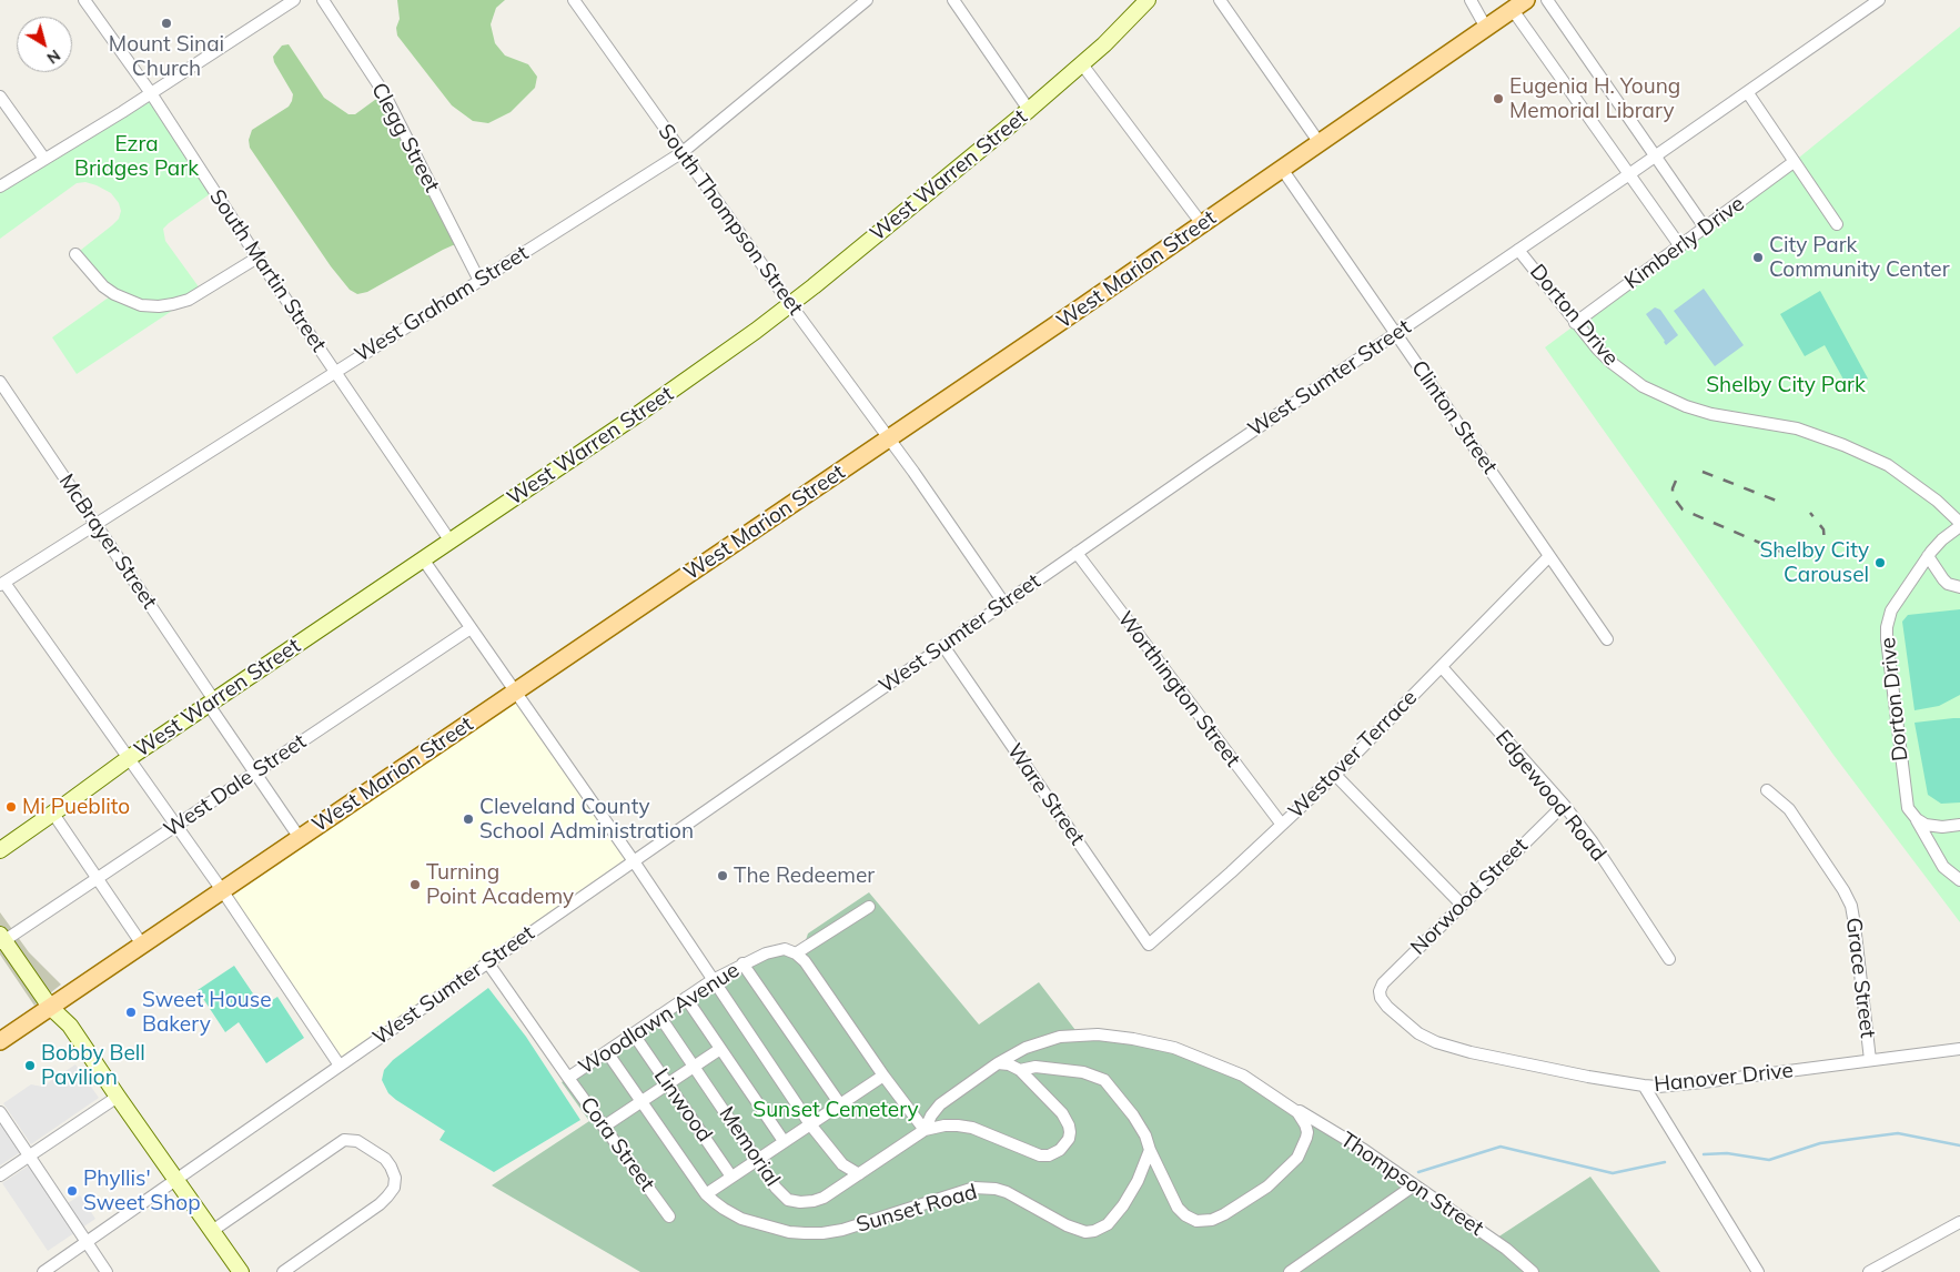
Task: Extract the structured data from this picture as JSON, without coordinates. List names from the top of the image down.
{
  "streets": {
    "main road": ["West Warren Street", "West Marion Street"],
    "street": [
      "Clegg Street",
      "South Thompson Street",
      "Kimberly Drive",
      "South Martin Street",
      "West Graham Street",
      "Dorton Drive",
      "West Sumter Street",
      "Clinton Street",
      "McBrayer Street",
      "Worthington Street",
      "Westover Terrace",
      "West Dale Street",
      "Ware Street",
      "Edgewood Road",
      "Norwood Street",
      "Grace Street",
      "Woodlawn Avenue",
      "Hanover Drive",
      "Linwood",
      "Cora Street",
      "Memorial",
      "Thompson Street",
      "Sunset Road"
    ]
  },
  "crossings": [
    ["Clegg Street", "West Graham Street"],
    ["West Warren Street", "South Thompson Street"],
    ["West Warren Street", "South Martin Street"],
    ["West Warren Street", "McBrayer Street"],
    ["South Thompson Street", "West Marion Street"],
    ["South Thompson Street", "West Graham Street"],
    ["South Thompson Street", "West Sumter Street"],
    ["Kimberly Drive", "Dorton Drive"],
    ["West Marion Street", "Clinton Street"],
    ["West Marion Street", "McBrayer Street"],
    ["South Martin Street", "West Graham Street"],
    ["West Graham Street", "McBrayer Street"],
    ["Dorton Drive", "West Sumter Street"],
    ["West Sumter Street", "Clinton Street"],
    ["West Sumter Street", "Worthington Street"],
    ["West Sumter Street", "Ware Street"],
    ["West Sumter Street", "Cora Street"],
    ["Clinton Street", "Westover Terrace"],
    ["McBrayer Street", "West Dale Street"],
    ["Worthington Street", "Westover Terrace"],
    ["Westover Terrace", "Ware Street"],
    ["Westover Terrace", "Edgewood Road"],
    ["Edgewood Road", "Norwood Street"],
    ["Norwood Street", "Hanover Drive"],
    ["Grace Street", "Hanover Drive"],
    ["Woodlawn Avenue", "Linwood"],
    ["Woodlawn Avenue", "Cora Street"],
    ["Woodlawn Avenue", "Memorial"],
    ["Woodlawn Avenue", "Sunset Road"],
    ["Memorial", "Thompson Street"],
    ["Thompson Street", "Sunset Road"]
  ],
  "parks": ["Ezra Bridges Park", "Shelby City Park", "Sunset Cemetery"],
  "places": [
    "Mount Sinai Church",
    "Eugenia H. Young Memorial Library",
    "City Park Community Center",
    "Shelby City Carousel",
    "Mi Pueblito",
    "Cleveland County School Administration",
    "The Redeemer",
    "Turning Point Academy",
    "Sweet House Bakery",
    "Bobby Bell Pavilion",
    "Phyllis' Sweet Shop"
  ],
  "north": "bottom right"
}
